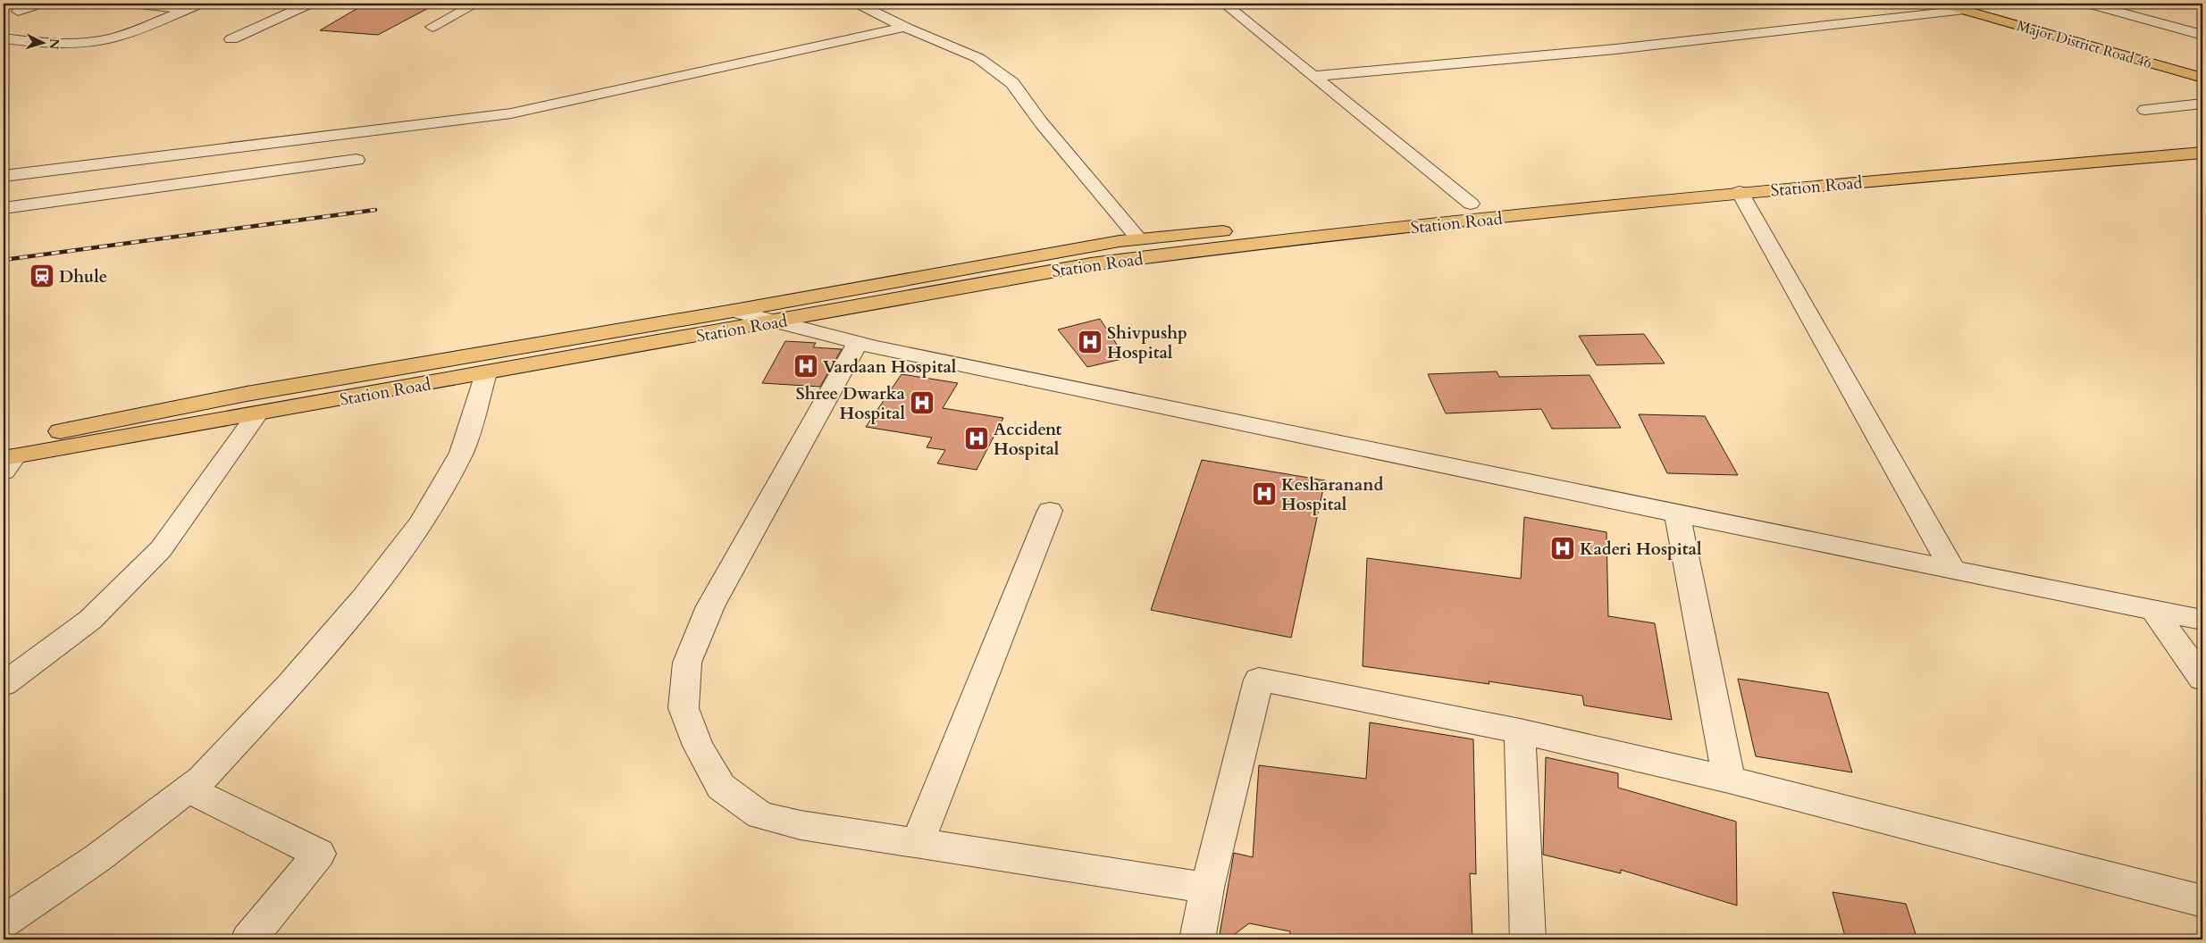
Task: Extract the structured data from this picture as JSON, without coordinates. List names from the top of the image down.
{
  "streets": {
    "main road": ["Major District Road 46", "Station Road"]
  },
  "places": {
    "station": ["Dhule"],
    "hospital": [
      "Shivpushp Hospital",
      "Vardaan Hospital",
      "Shree Dwarka Hospital",
      "Accident Hospital",
      "Kesharanand Hospital",
      "Kaderi Hospital"
    ]
  },
  "north": "right"
}
